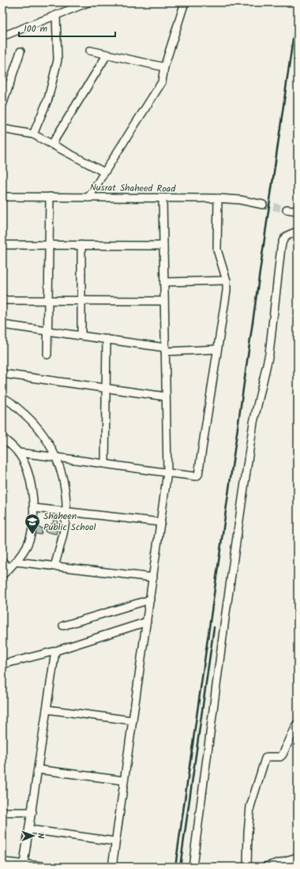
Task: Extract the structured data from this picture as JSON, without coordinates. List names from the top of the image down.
{
  "streets": {
    "street": ["Nusrat Shaheed Road"]
  },
  "places": {
    "school or university": ["Shaheen Public School"]
  },
  "scale_bar": "100 m",
  "north": "right"
}
